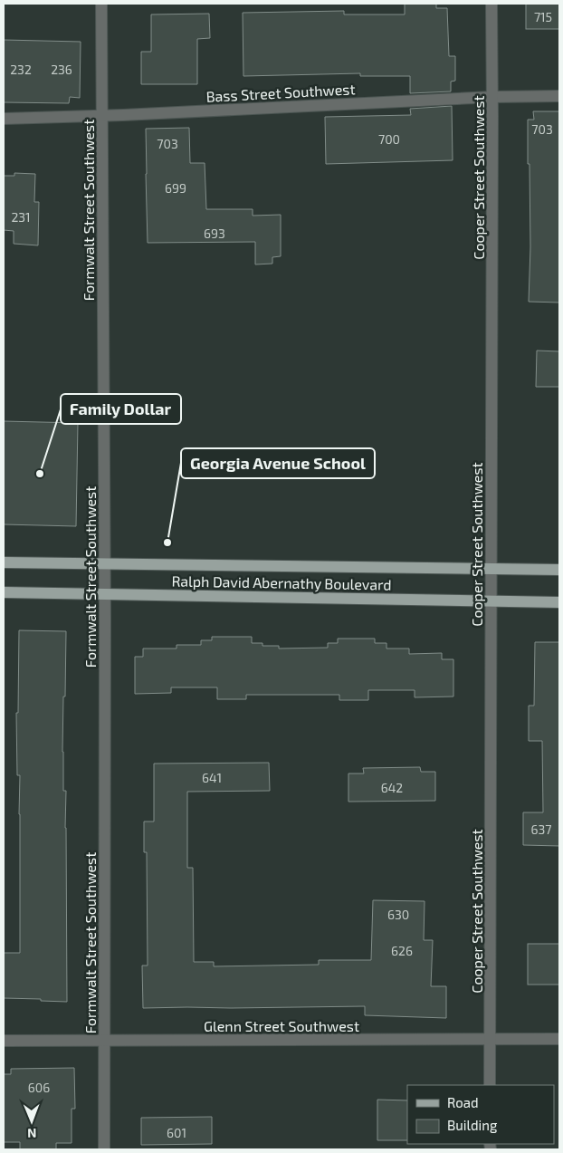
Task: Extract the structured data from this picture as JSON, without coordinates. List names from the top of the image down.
{
  "streets": {
    "main road": ["Ralph David Abernathy Boulevard"],
    "street": [
      "Bass Street Southwest",
      "Cooper Street Southwest",
      "Formwalt Street Southwest",
      "Glenn Street Southwest"
    ]
  },
  "crossings": [
    ["Bass Street Southwest", "Cooper Street Southwest"],
    ["Bass Street Southwest", "Formwalt Street Southwest"],
    ["Cooper Street Southwest", "Ralph David Abernathy Boulevard"],
    ["Cooper Street Southwest", "Glenn Street Southwest"],
    ["Formwalt Street Southwest", "Ralph David Abernathy Boulevard"],
    ["Formwalt Street Southwest", "Glenn Street Southwest"]
  ],
  "places": ["Family Dollar", "Georgia Avenue School"],
  "house_numbers": [
    "715",
    "232",
    "236",
    "703",
    "700",
    "703",
    "699",
    "231",
    "693",
    "641",
    "642",
    "637",
    "630",
    "626",
    "606",
    "601"
  ],
  "legend": ["Road", "Building"],
  "north": "bottom"
}
